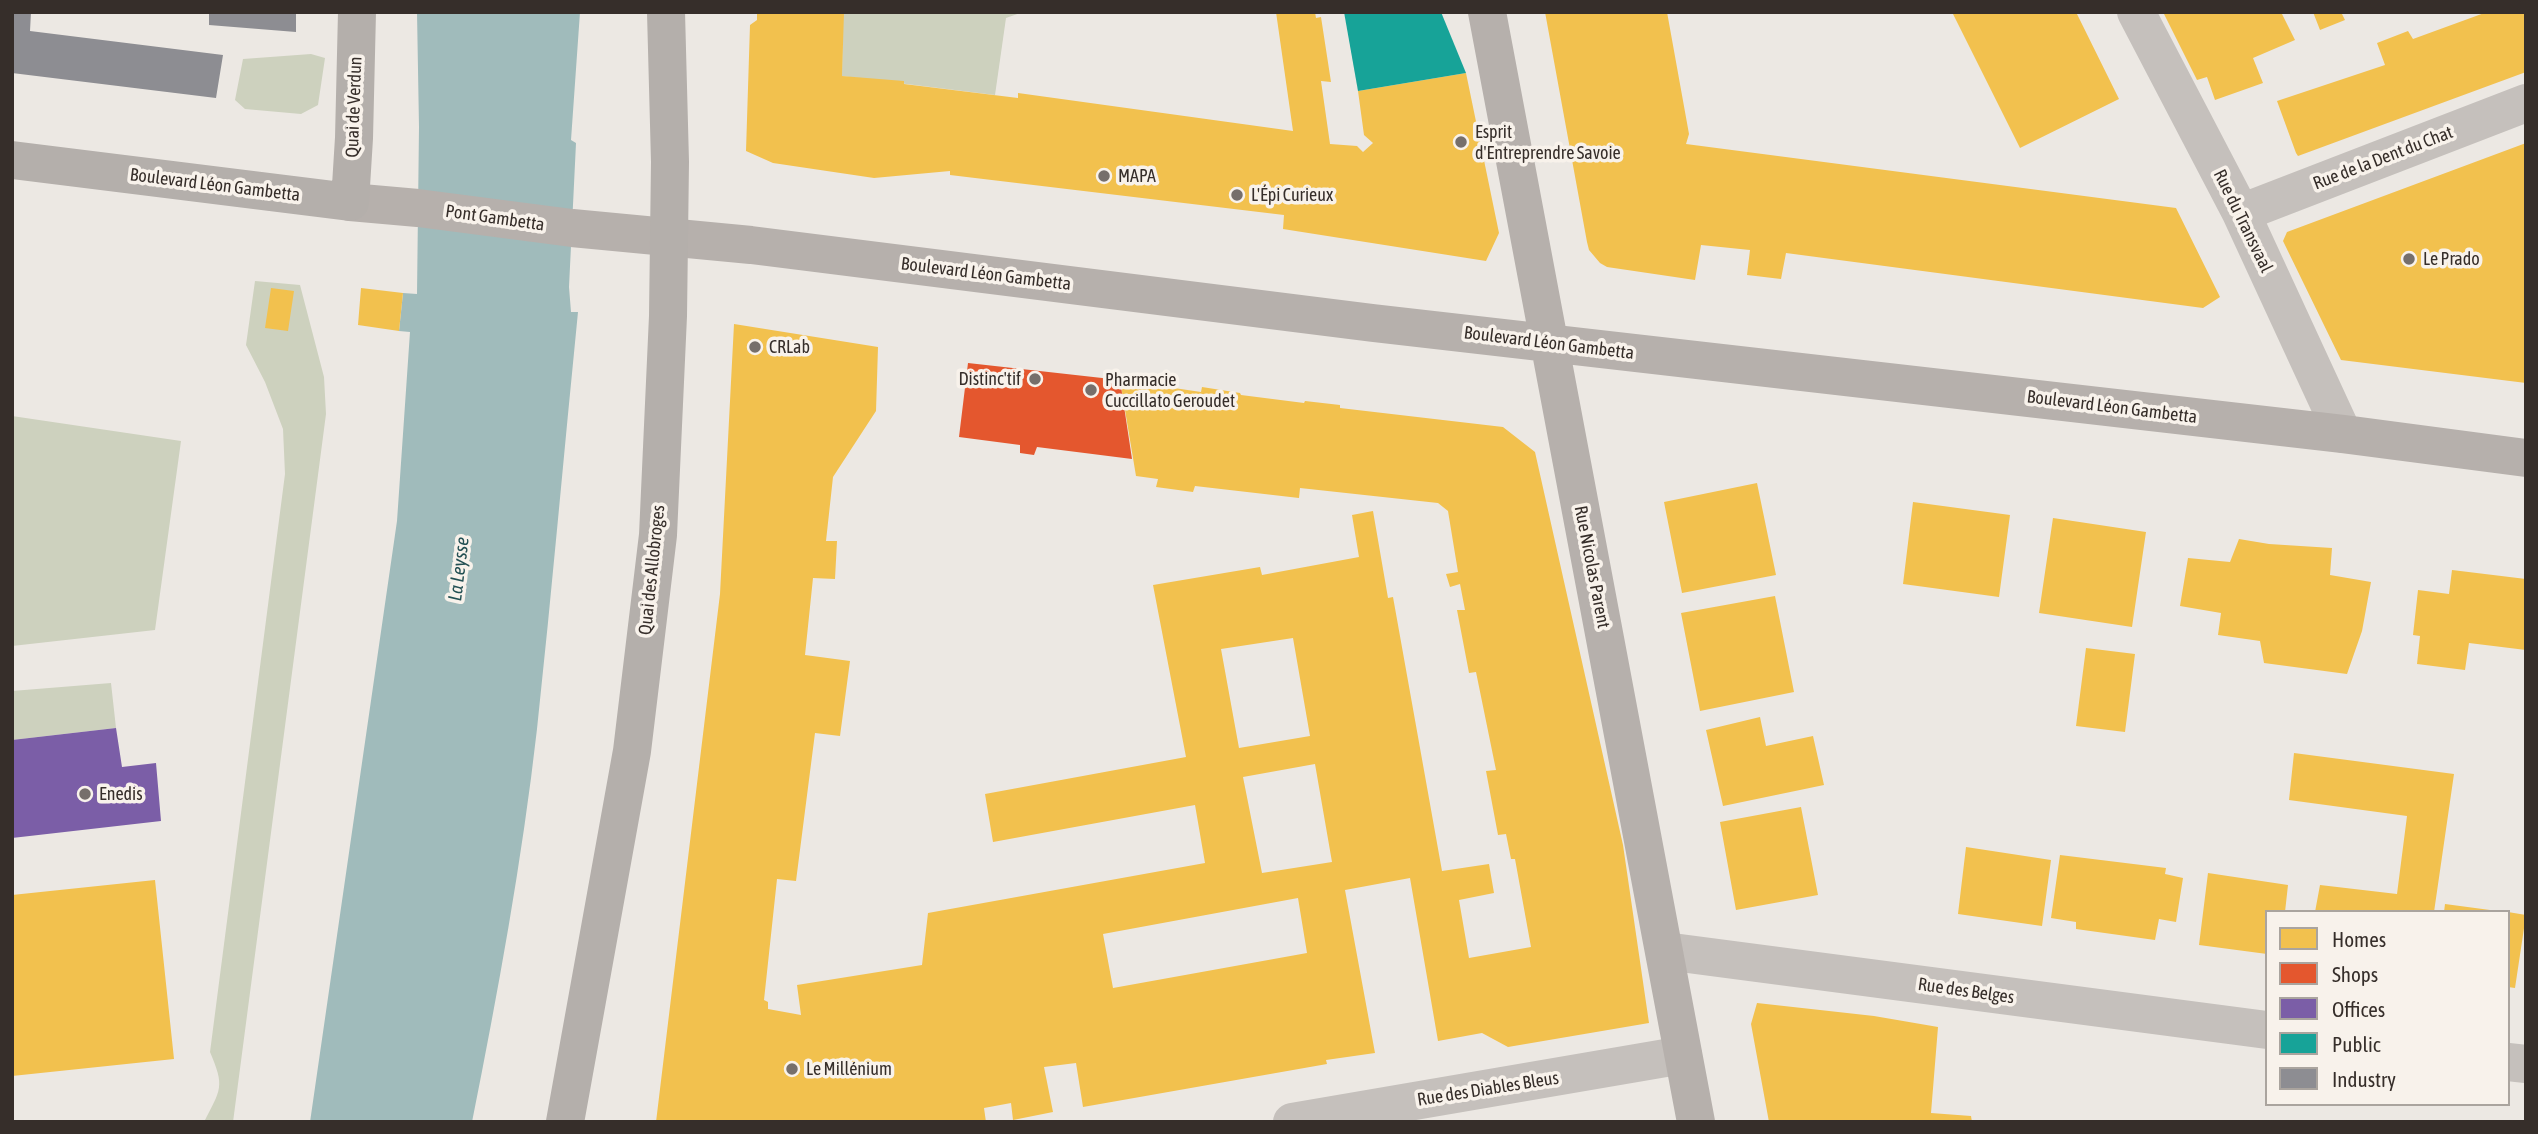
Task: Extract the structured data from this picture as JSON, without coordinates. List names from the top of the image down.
{
  "streets": {
    "main road": [
      "Quai de Verdun",
      "Boulevard Léon Gambetta",
      "Pont Gambetta",
      "Rue Nicolas Parent",
      "Quai des Allobroges"
    ],
    "street": [
      "Rue de la Dent du Chat",
      "Rue du Transvaal",
      "Rue des Belges",
      "Rue des Diables Bleus"
    ]
  },
  "crossings": [
    ["Quai de Verdun", "Boulevard Léon Gambetta"],
    ["Rue de la Dent du Chat", "Rue du Transvaal"],
    ["Boulevard Léon Gambetta", "Pont Gambetta"],
    ["Boulevard Léon Gambetta", "Rue du Transvaal"],
    ["Boulevard Léon Gambetta", "Rue Nicolas Parent"],
    ["Boulevard Léon Gambetta", "Quai des Allobroges"],
    ["Rue Nicolas Parent", "Rue des Belges"],
    ["Rue Nicolas Parent", "Rue des Diables Bleus"]
  ],
  "water": ["La Leysse"],
  "places": [
    "Esprit d'Entreprendre Savoie",
    "MAPA",
    "L'Épi Curieux",
    "Le Prado",
    "CRLab",
    "Distinc'tif",
    "Pharmacie Cuccillato Geroudet",
    "Enedis",
    "Le Millénium"
  ],
  "legend": [
    "Homes",
    "Shops",
    "Offices",
    "Public",
    "Industry"
  ]
}
